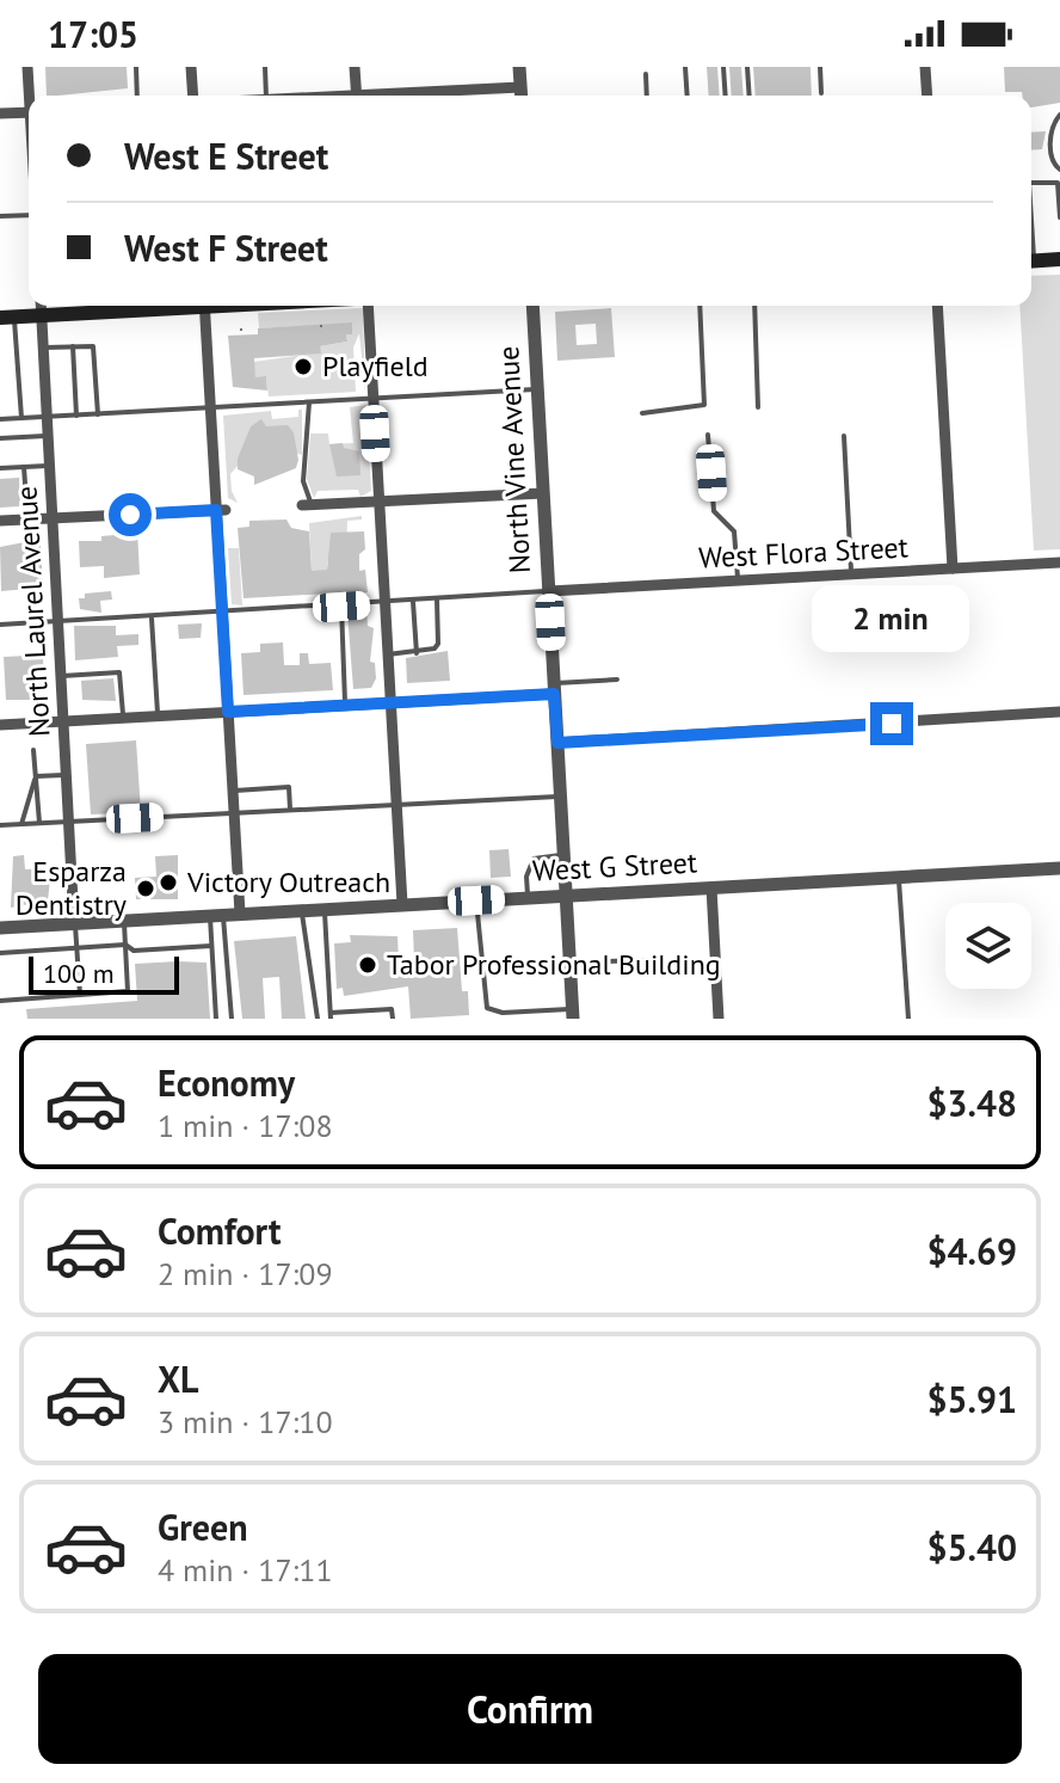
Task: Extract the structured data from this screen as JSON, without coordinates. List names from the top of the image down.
{
  "streets": {
    "street": [
      "North Vine Avenue",
      "West Flora Street",
      "North Laurel Avenue",
      "West G Street"
    ]
  },
  "crossings": [
    ["North Vine Avenue", "West Flora Street"],
    ["North Vine Avenue", "West G Street"],
    ["North Laurel Avenue", "West G Street"]
  ],
  "places": [
    "Playfield",
    "Victory Outreach",
    "Esparza Dentistry",
    "Tabor Professional Building"
  ],
  "scale_bar": "100 m",
  "page": {
    "status": "17:05",
    "banner": ["West E Street", "West F Street"],
    "bubble": "2 min",
    "scale": "100 m",
    "list": [
      {
        "name": "Economy",
        "note": "1 min · 17:08",
        "value": "$3.48"
      },
      {
        "name": "Comfort",
        "note": "2 min · 17:09",
        "value": "$4.69"
      },
      {
        "name": "XL",
        "note": "3 min · 17:10",
        "value": "$5.91"
      },
      {
        "name": "Green",
        "note": "4 min · 17:11",
        "value": "$5.40"
      }
    ],
    "buttons": "Confirm"
  }
}
